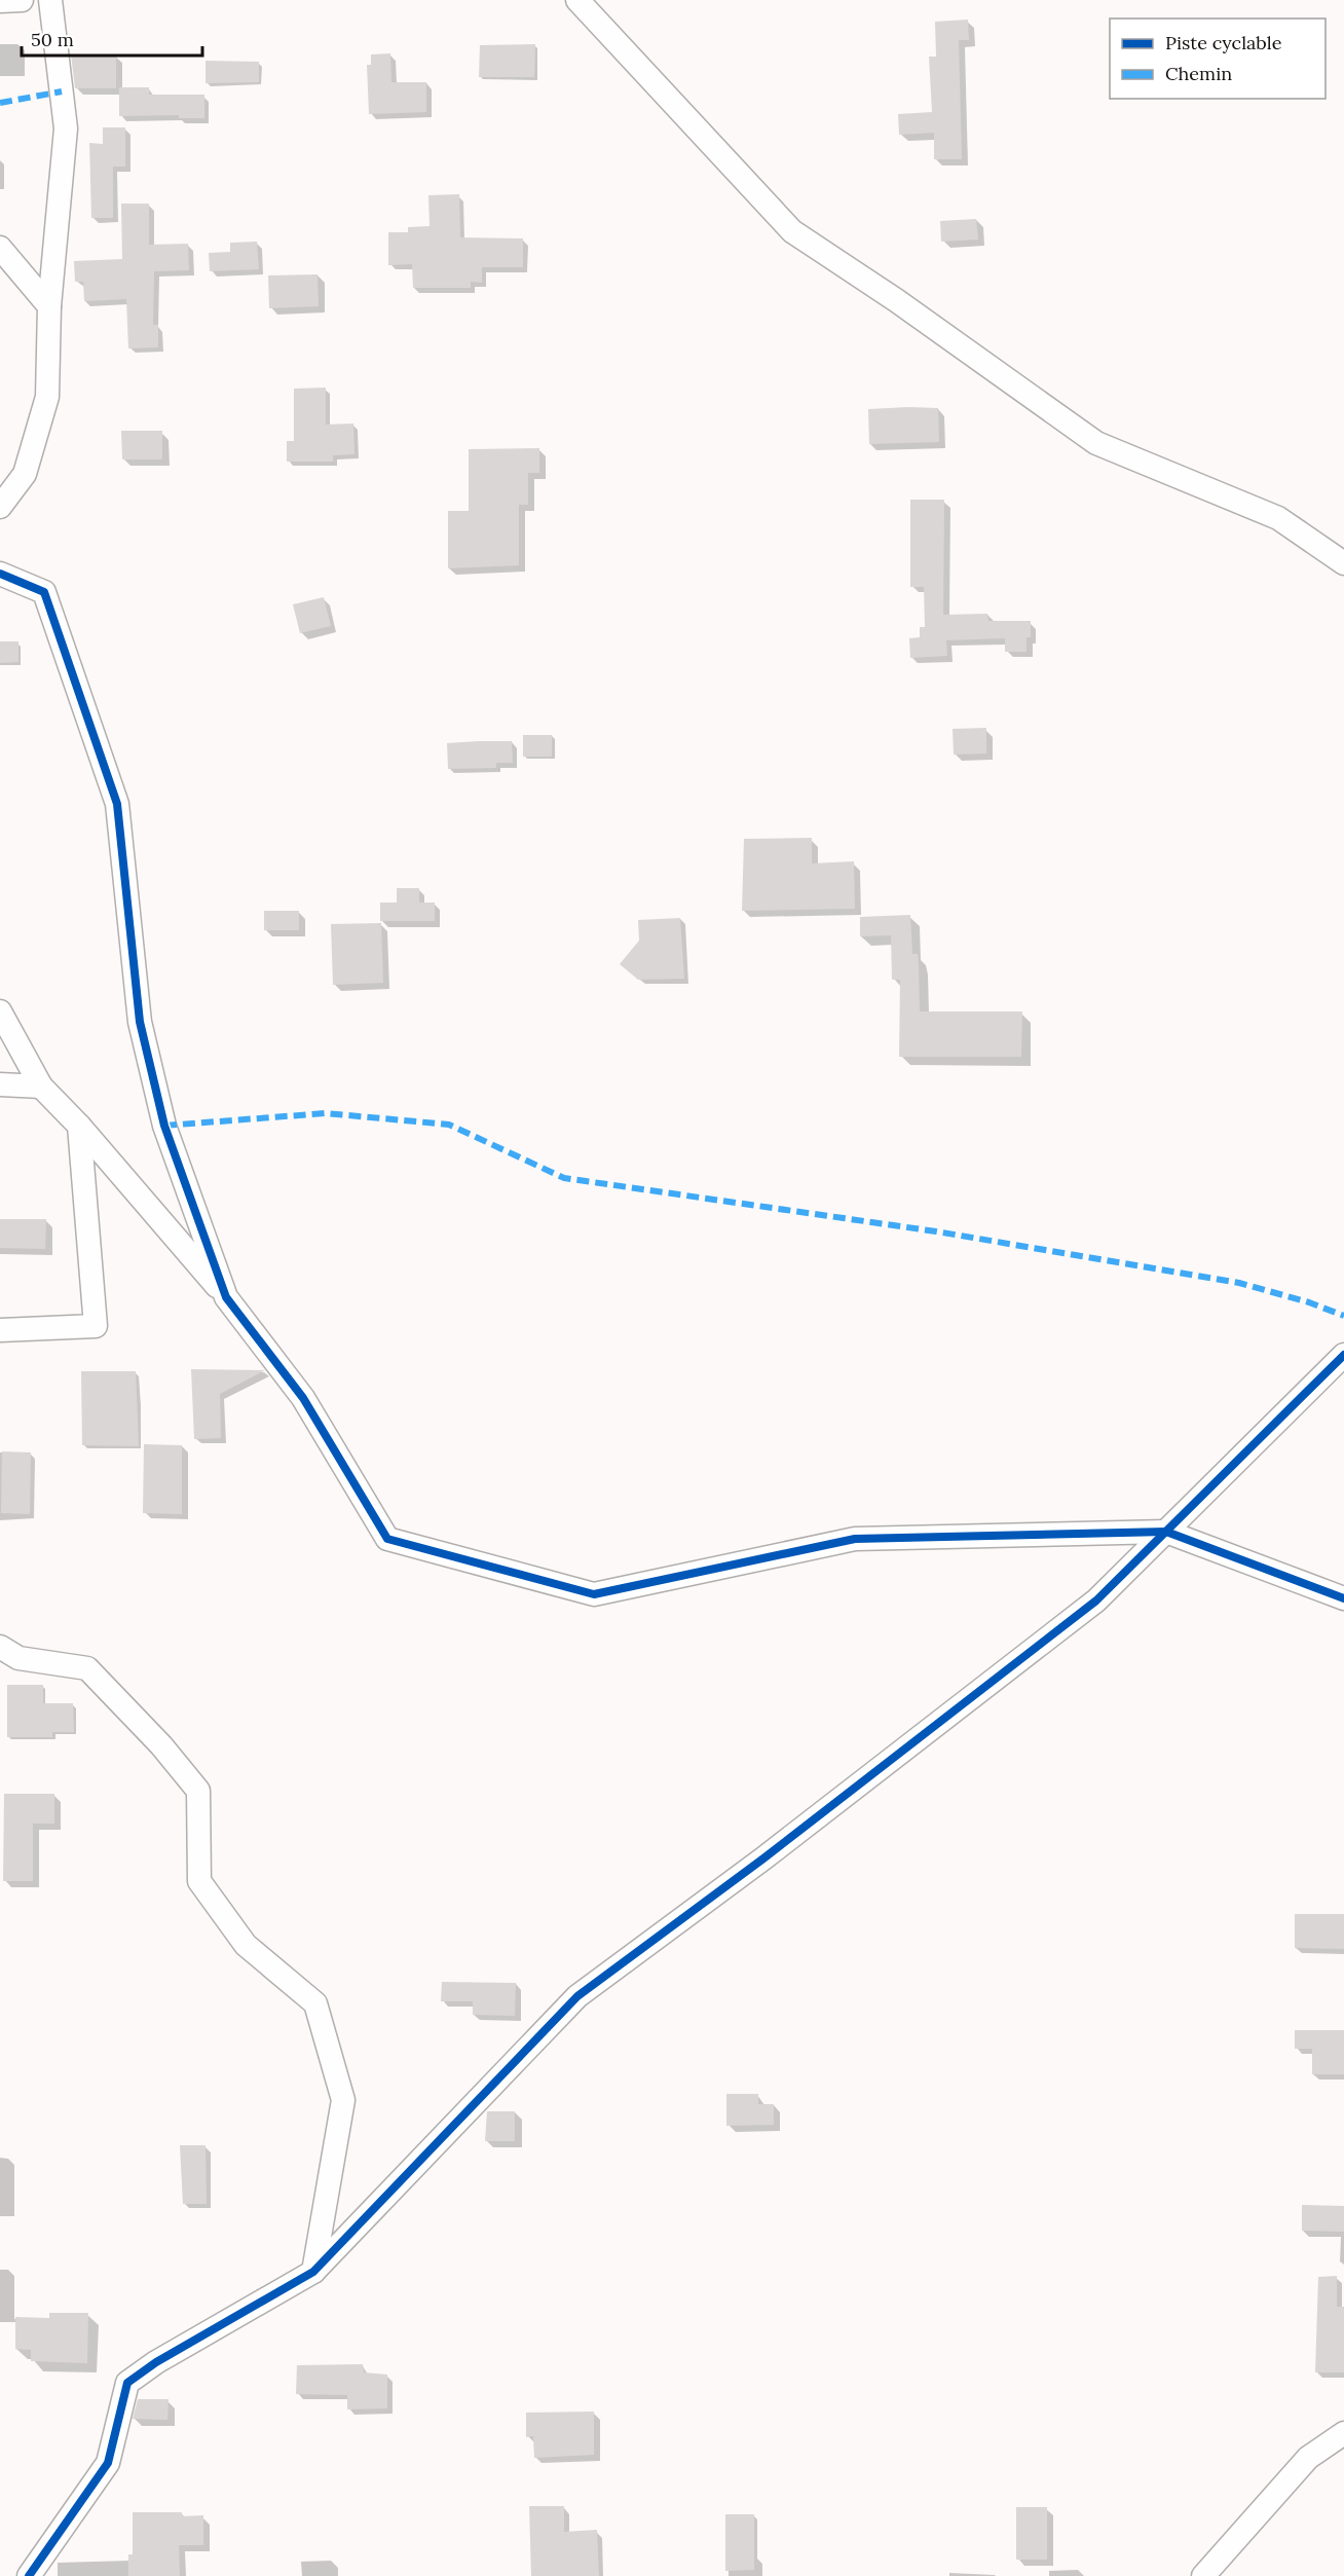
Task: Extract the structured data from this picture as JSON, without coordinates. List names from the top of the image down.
{
  "legend": ["Piste cyclable", "Chemin"],
  "scale_bar": "50 m"
}
